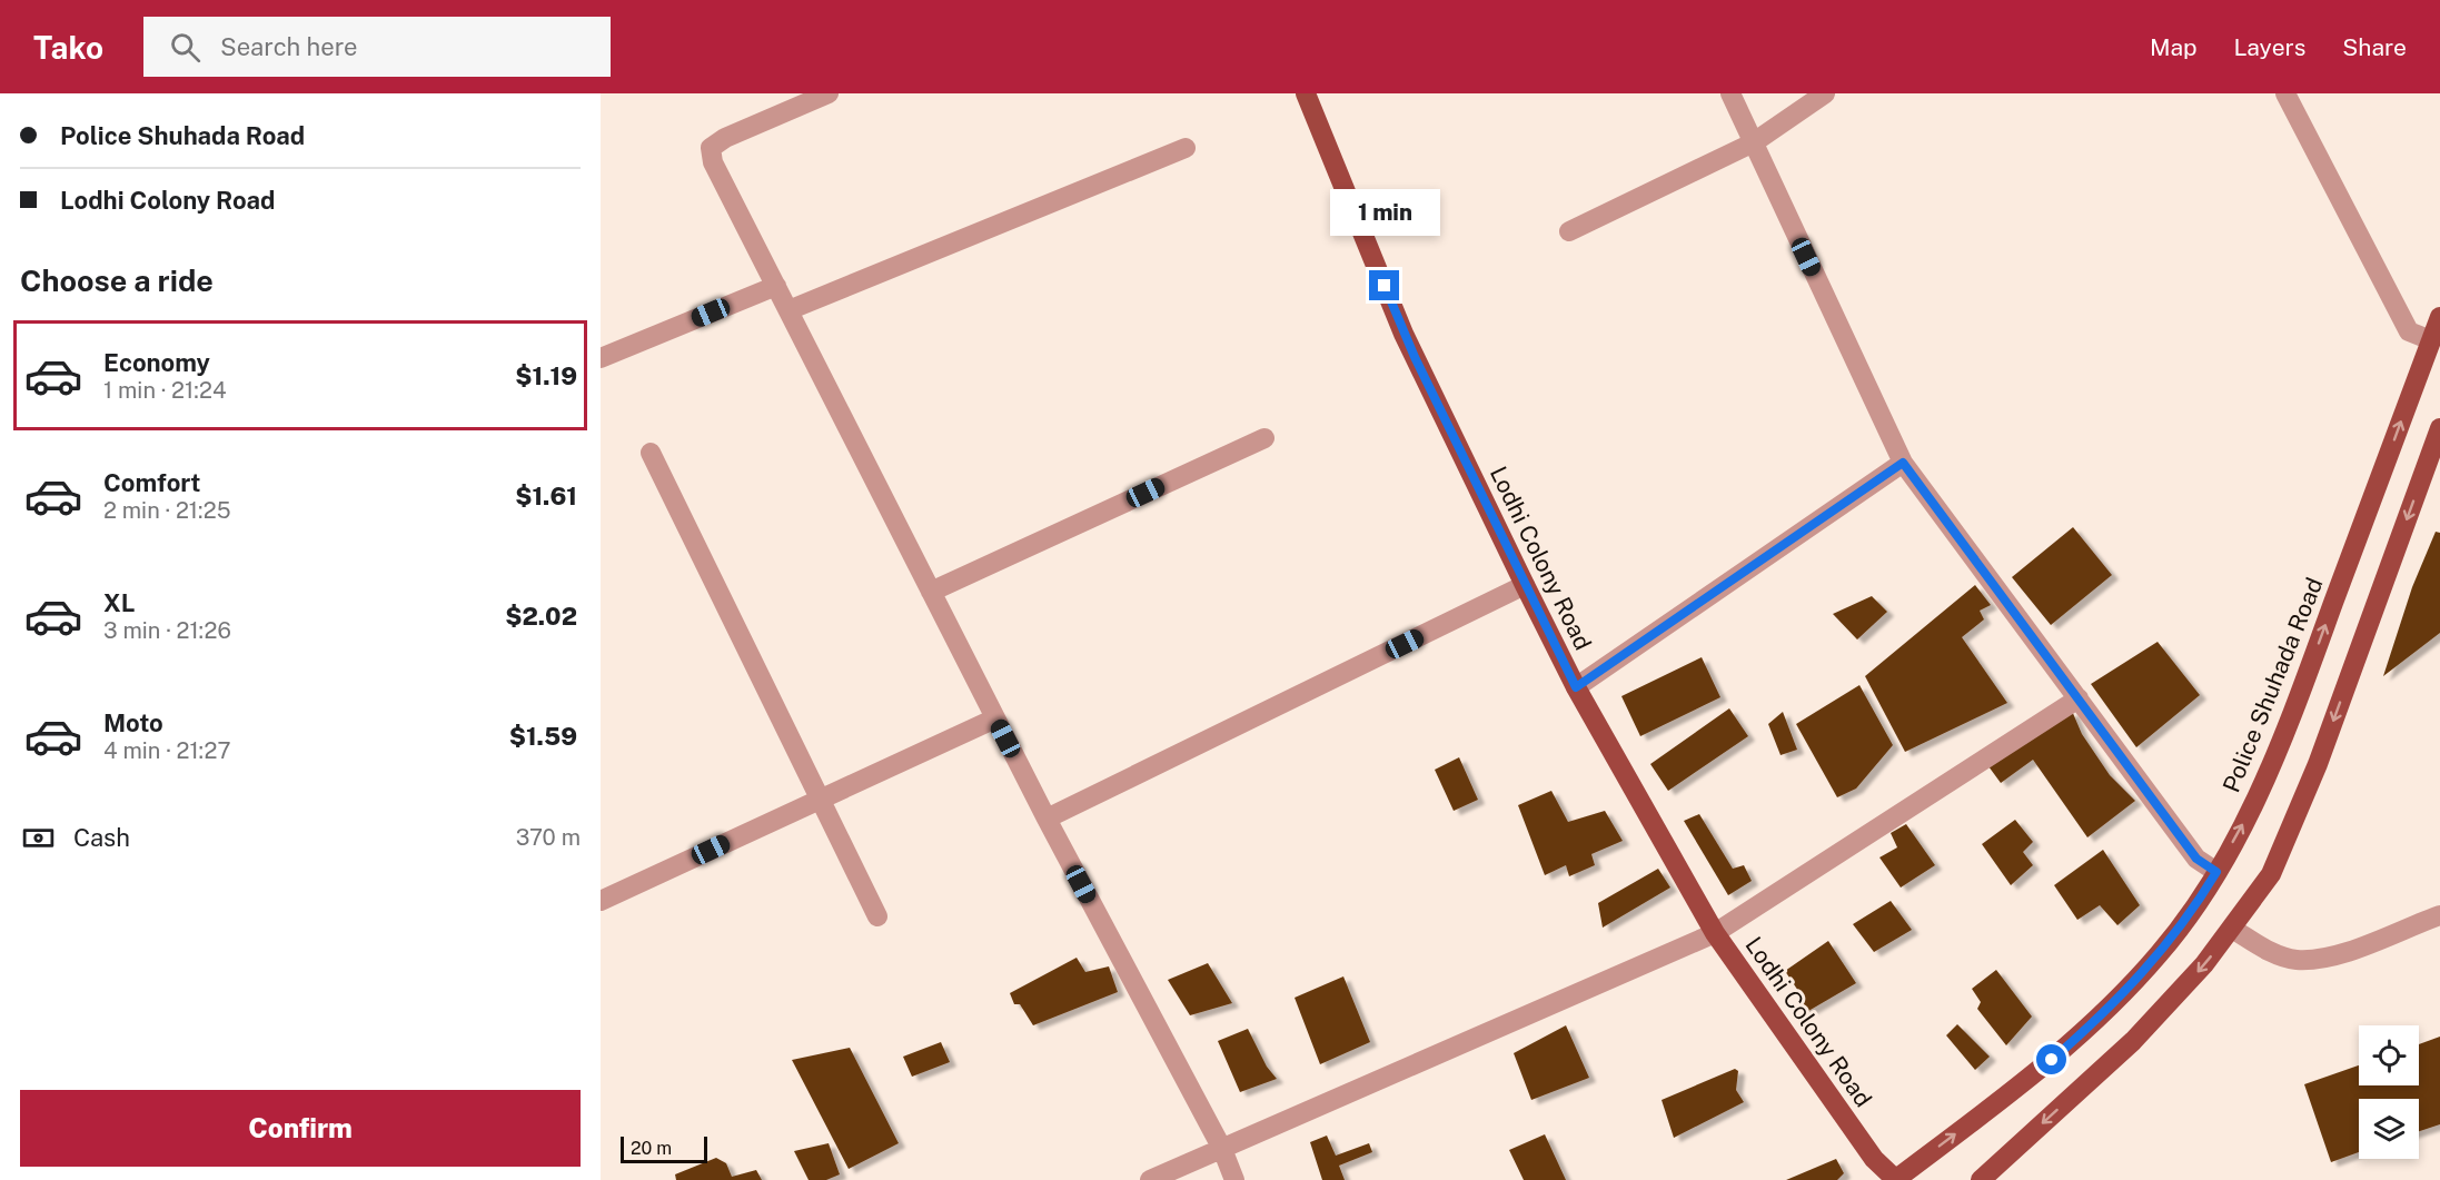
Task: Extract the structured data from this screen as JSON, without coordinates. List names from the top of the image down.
{
  "streets": {
    "main road": ["Lodhi Colony Road", "Police Shuhada Road"]
  },
  "crossings": [
    ["Lodhi Colony Road", "Police Shuhada Road"]
  ],
  "scale_bar": "20 m",
  "page": {
    "header": "Tako",
    "search": "Search here",
    "nav": ["Map", "Layers", "Share"],
    "banner": ["Police Shuhada Road", "Lodhi Colony Road"],
    "bubble": "1 min",
    "heading": "Choose a ride",
    "list": [
      {
        "name": "Economy",
        "note": "1 min · 21:24",
        "value": "$1.19"
      },
      {
        "name": "Comfort",
        "note": "2 min · 21:25",
        "value": "$1.61"
      },
      {
        "name": "XL",
        "note": "3 min · 21:26",
        "value": "$2.02"
      },
      {
        "name": "Moto",
        "note": "4 min · 21:27",
        "value": "$1.59"
      }
    ],
    "pay": ["Cash", "370 m"],
    "buttons": "Confirm",
    "scale": "20 m"
  }
}
